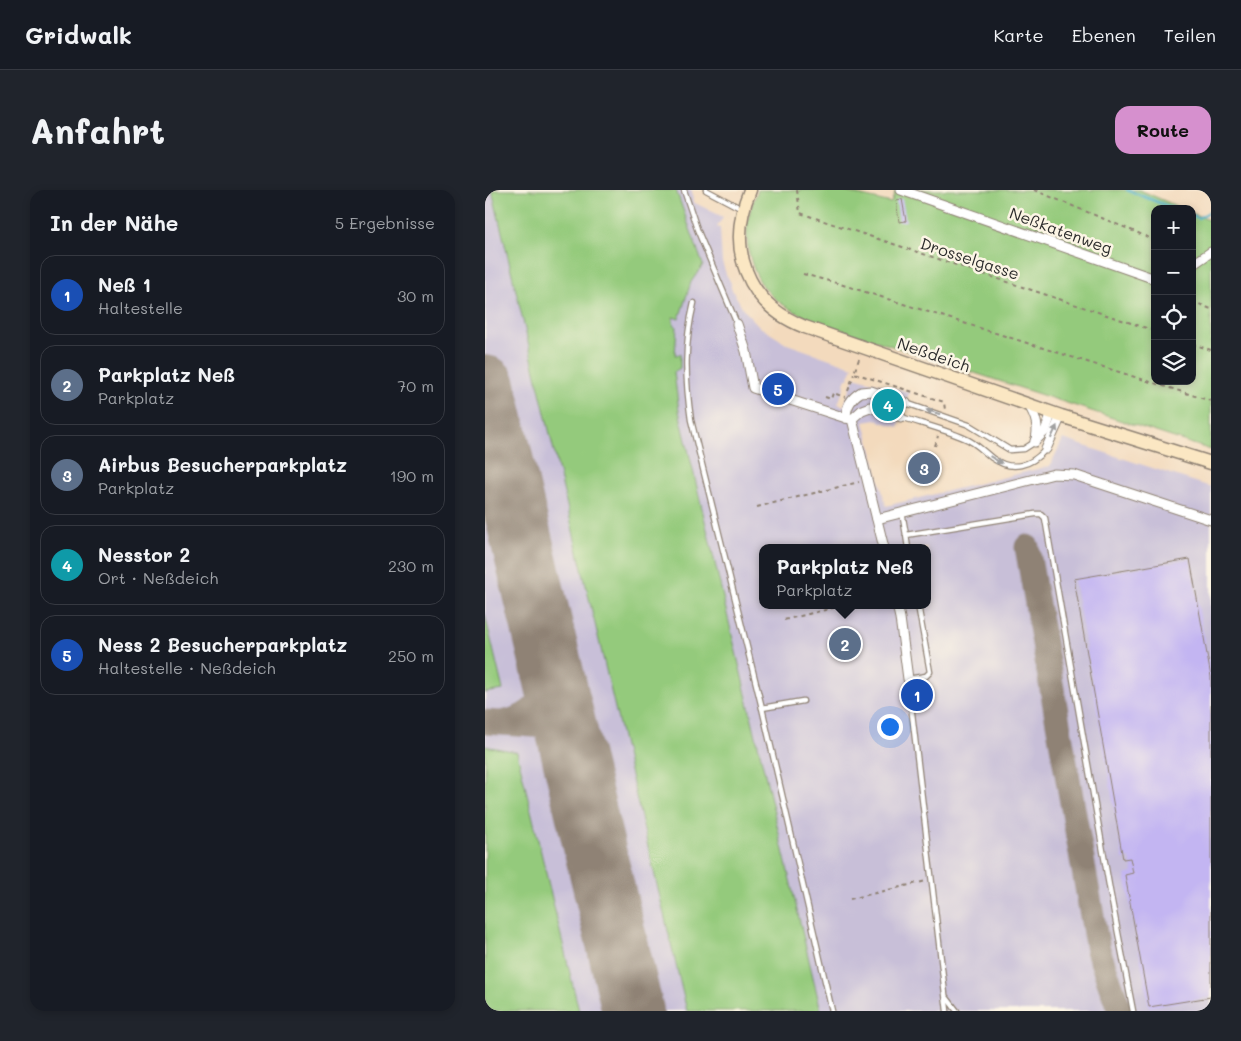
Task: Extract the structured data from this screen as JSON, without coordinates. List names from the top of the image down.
{
  "streets": {
    "street": ["Neßkatenweg", "Neßdeich"],
    "path": ["Drosselgasse"]
  },
  "page": {
    "header": "Gridwalk",
    "nav": ["Karte", "Ebenen", "Teilen"],
    "buttons": "Route",
    "title": "Anfahrt",
    "heading": ["In der Nähe", "5 Ergebnisse"],
    "map_buttons": ["+", "−"],
    "list": [
      {
        "mark": "1",
        "name": "Neß 1",
        "note": "Haltestelle",
        "value": "30 m"
      },
      {
        "mark": "2",
        "name": "Parkplatz Neß",
        "note": "Parkplatz",
        "value": "70 m"
      },
      {
        "mark": "3",
        "name": "Airbus Besucherparkplatz",
        "note": "Parkplatz",
        "value": "190 m"
      },
      {
        "mark": "4",
        "name": "Nesstor 2",
        "note": "Ort · Neßdeich",
        "value": "230 m"
      },
      {
        "mark": "5",
        "name": "Ness 2 Besucherparkplatz",
        "note": "Haltestelle · Neßdeich",
        "value": "250 m"
      }
    ],
    "pins": [
      "5",
      "4",
      "3",
      "2",
      "1"
    ],
    "popup": ["Parkplatz Neß", "Parkplatz"]
  }
}
